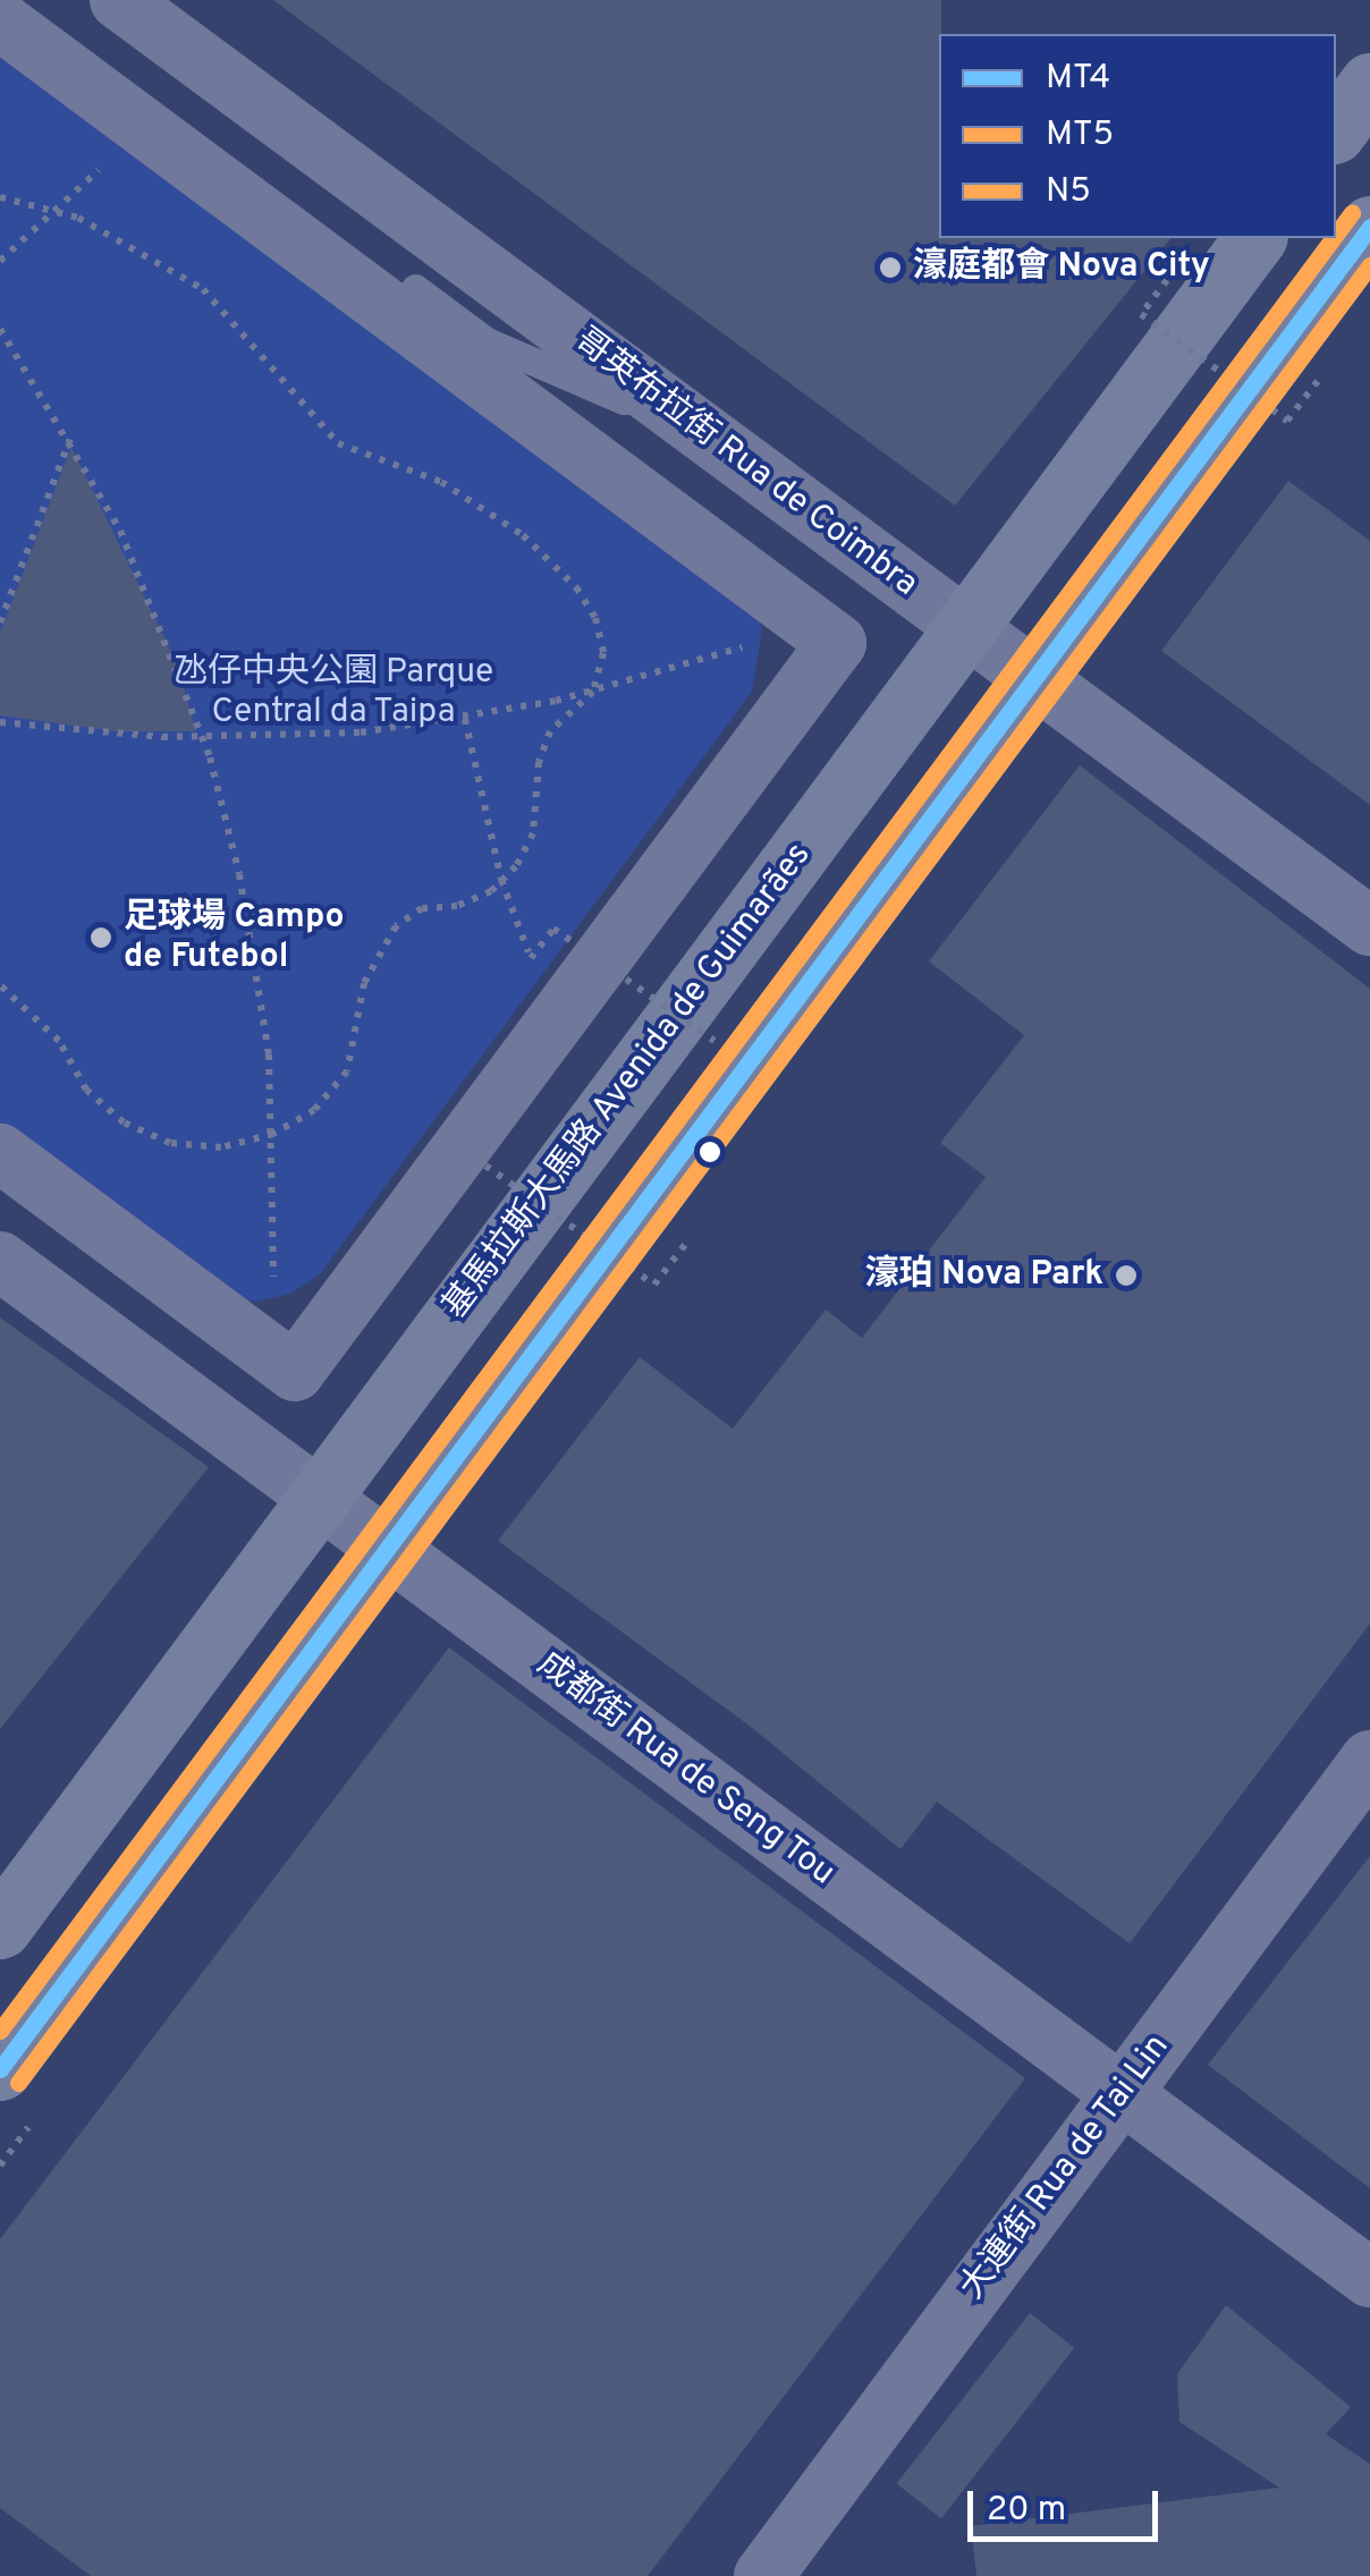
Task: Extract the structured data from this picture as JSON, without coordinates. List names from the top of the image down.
{
  "streets": {
    "main road": ["基馬拉斯大馬路 Avenida de Guimarães"],
    "street": ["哥英布拉街 Rua de Coimbra", "成都街 Rua de Seng Tou", "大連街 Rua de Tai Lin"]
  },
  "crossings": [
    ["哥英布拉街 Rua de Coimbra", "基馬拉斯大馬路 Avenida de Guimarães"],
    ["基馬拉斯大馬路 Avenida de Guimarães", "成都街 Rua de Seng Tou"],
    ["成都街 Rua de Seng Tou", "大連街 Rua de Tai Lin"]
  ],
  "parks": ["氹仔中央公園 Parque Central da Taipa"],
  "places": ["濠庭都會 Nova City", "足球場 Campo de Futebol", "濠珀 Nova Park"],
  "lines": ["transit line N5", "transit line MT4", "transit line MT5"],
  "legend": ["MT4", "MT5", "N5"],
  "scale_bar": "20 m"
}
